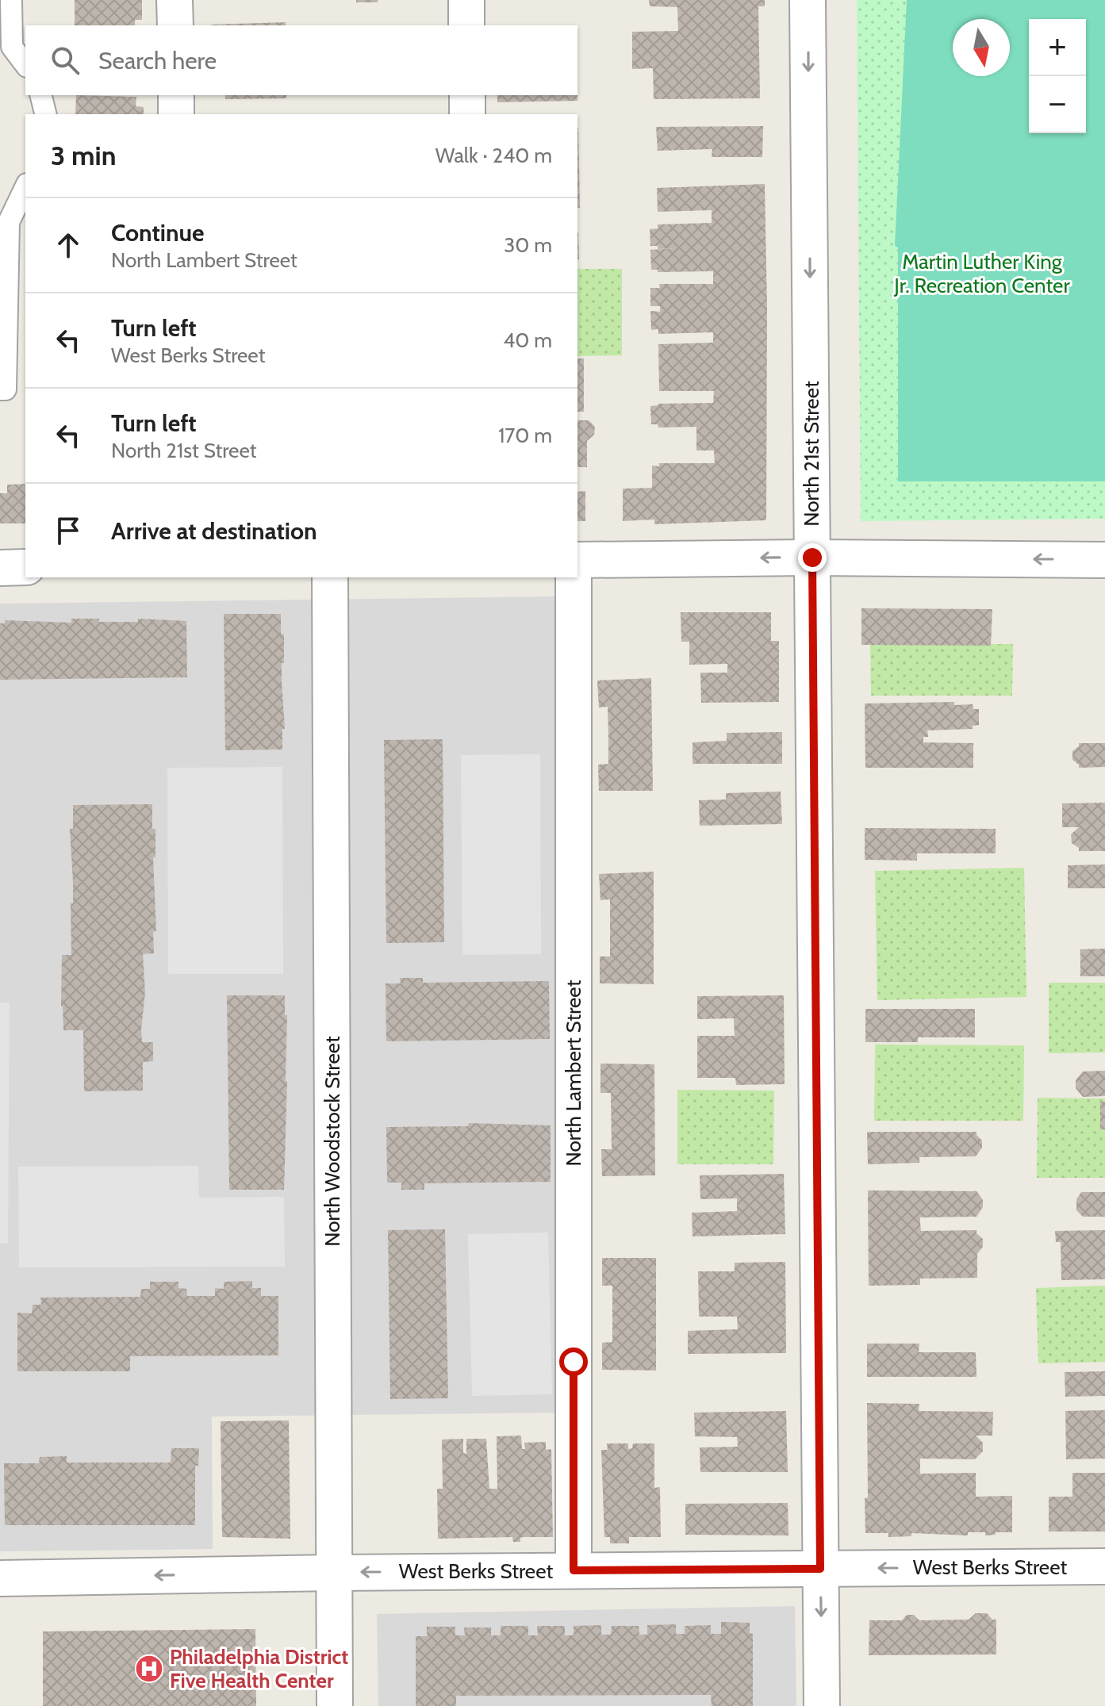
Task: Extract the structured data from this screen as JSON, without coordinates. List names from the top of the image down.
{
  "streets": {
    "street": [
      "North 21st Street",
      "North Lambert Street",
      "North Woodstock Street",
      "West Berks Street"
    ]
  },
  "crossings": [
    ["North 21st Street", "West Berks Street"],
    ["North Lambert Street", "West Berks Street"],
    ["North Woodstock Street", "West Berks Street"]
  ],
  "one_way": ["North 21st Street", "West Berks Street"],
  "parks": ["Martin Luther King Jr. Recreation Center"],
  "places": {
    "hospital": ["Philadelphia District Five Health Center"]
  },
  "north": "bottom",
  "page": {
    "map_buttons": ["+", "−"],
    "search": "Search here",
    "heading": ["3 min", "Walk · 240 m"],
    "list": [
      ["Continue", "North Lambert Street", "30 m"],
      ["Turn left", "West Berks Street", "40 m"],
      ["Turn left", "North 21st Street", "170 m"],
      "Arrive at destination"
    ]
  }
}
